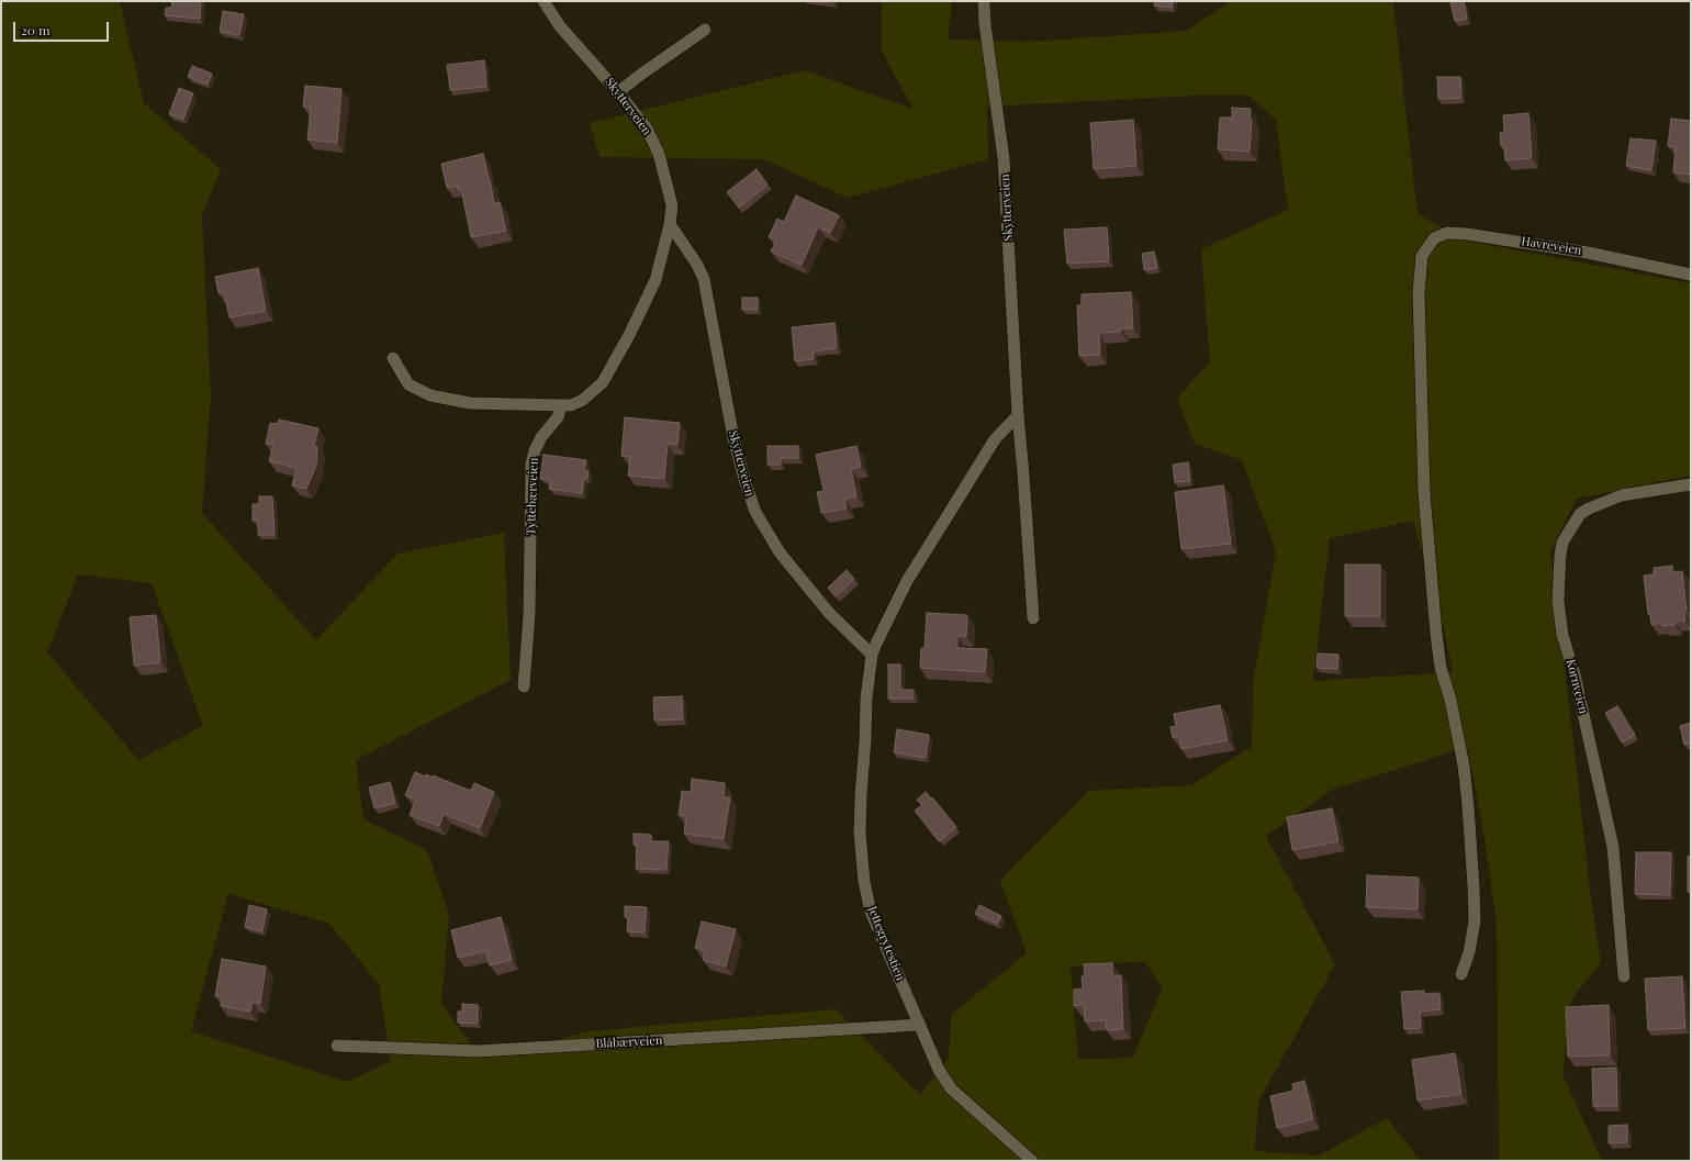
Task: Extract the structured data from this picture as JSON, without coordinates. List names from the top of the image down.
{
  "streets": {
    "street": [
      "Skytterveien",
      "Havreveien",
      "Tyttebærveien",
      "Kornveien",
      "Jettegrytestien",
      "Blåbærveien"
    ]
  },
  "crossings": [
    ["Skytterveien", "Jettegrytestien"],
    ["Jettegrytestien", "Blåbærveien"]
  ],
  "scale_bar": "20 m"
}
